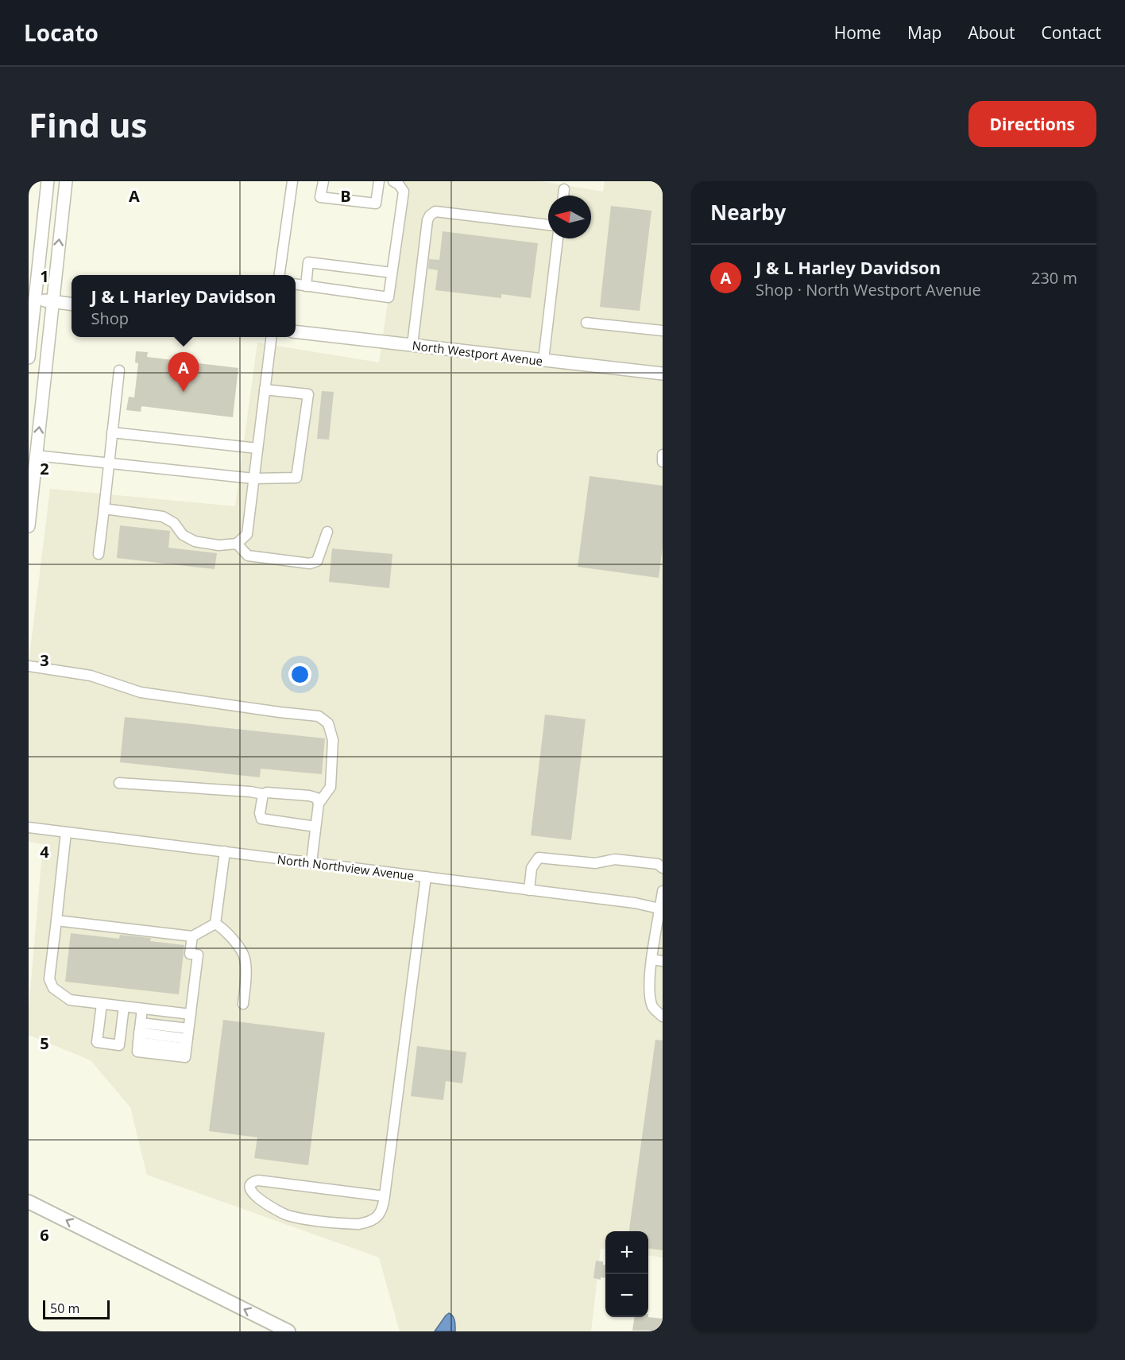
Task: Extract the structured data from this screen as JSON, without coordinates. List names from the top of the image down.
{
  "streets": {
    "main road": ["North Westport Avenue"],
    "street": ["North Northview Avenue"]
  },
  "scale_bar": "50 m",
  "north": "left",
  "page": {
    "header": "Locato",
    "nav": [
      "Home",
      "Map",
      "About",
      "Contact"
    ],
    "buttons": "Directions",
    "title": "Find us",
    "heading": "Nearby",
    "list": [
      {
        "mark": "A",
        "name": "J & L Harley Davidson",
        "note": "Shop · North Westport Avenue",
        "value": "230 m"
      }
    ],
    "popup": ["J & L Harley Davidson", "Shop"],
    "pins": "A",
    "map_buttons": ["+", "−"],
    "scale": "50 m"
  },
  "grid": {
    "columns": ["A", "B"],
    "rows": [
      "1",
      "2",
      "3",
      "4",
      "5",
      "6"
    ]
  }
}
